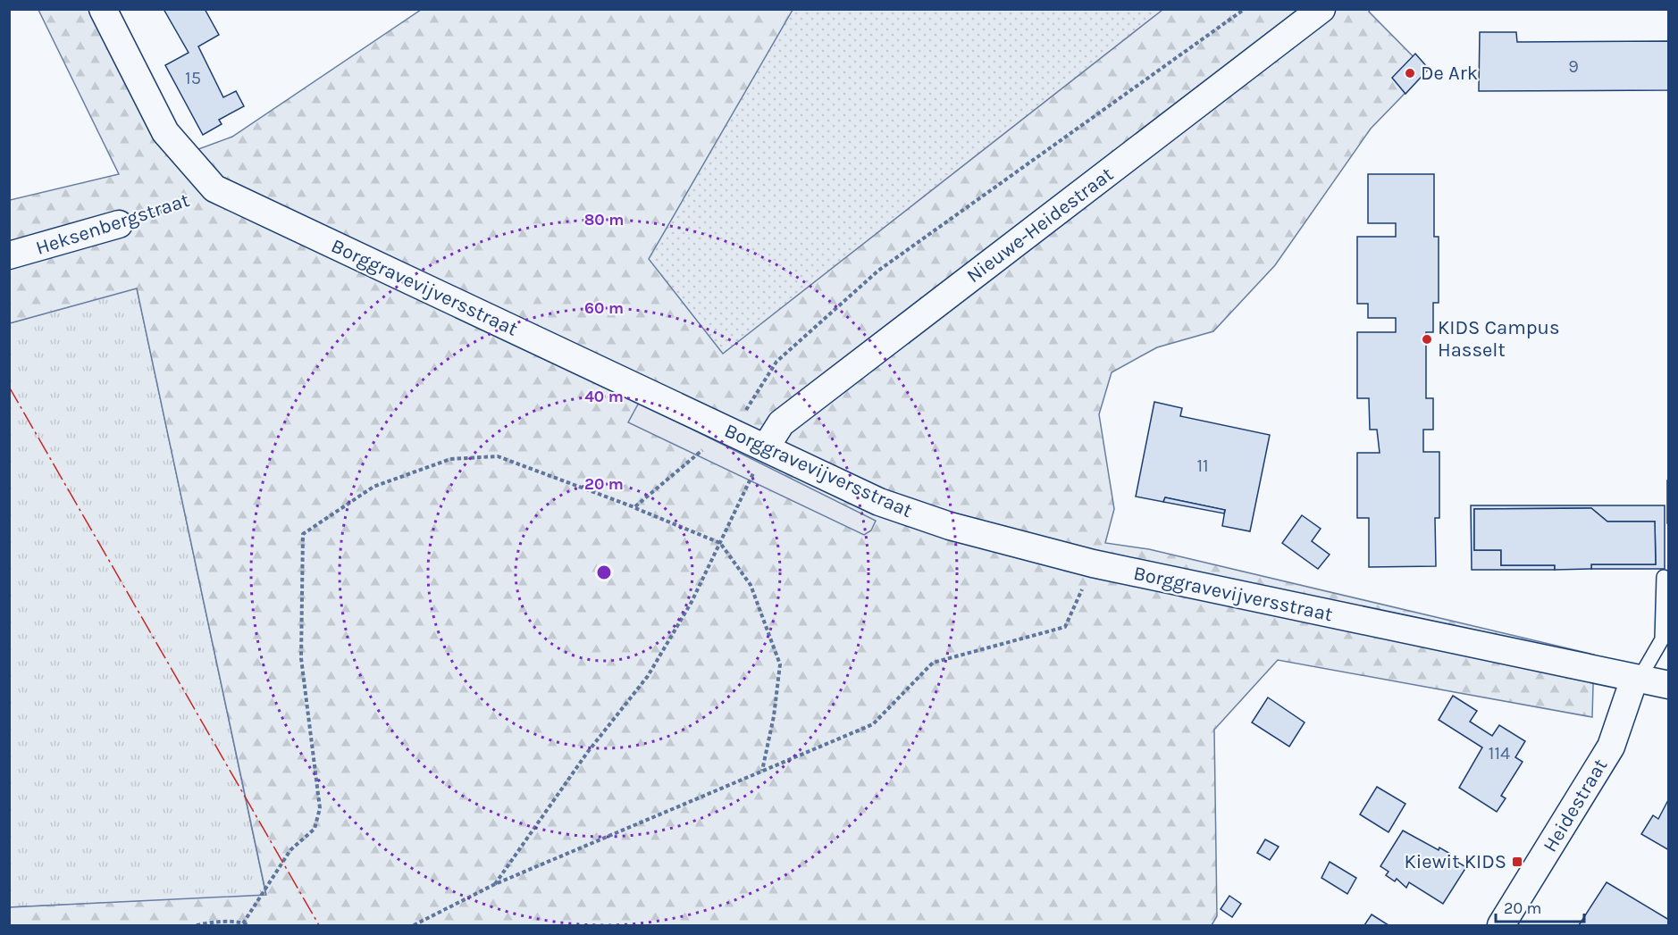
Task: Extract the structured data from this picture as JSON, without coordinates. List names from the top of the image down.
{
  "streets": {
    "street": [
      "Heksenbergstraat",
      "Nieuwe-Heidestraat",
      "Borggravevijversstraat",
      "Heidestraat"
    ]
  },
  "crossings": [
    ["Heksenbergstraat", "Borggravevijversstraat"],
    ["Nieuwe-Heidestraat", "Borggravevijversstraat"],
    ["Borggravevijversstraat", "Heidestraat"]
  ],
  "places": {
    "other": ["De Ark", "KIDS Campus Hasselt"],
    "transit": ["Kiewit KIDS"]
  },
  "house_numbers": [
    "9",
    "15",
    "11",
    "114"
  ],
  "scale_bar": "20 m",
  "rings": [
    "80 m",
    "60 m",
    "40 m",
    "20 m"
  ]
}
